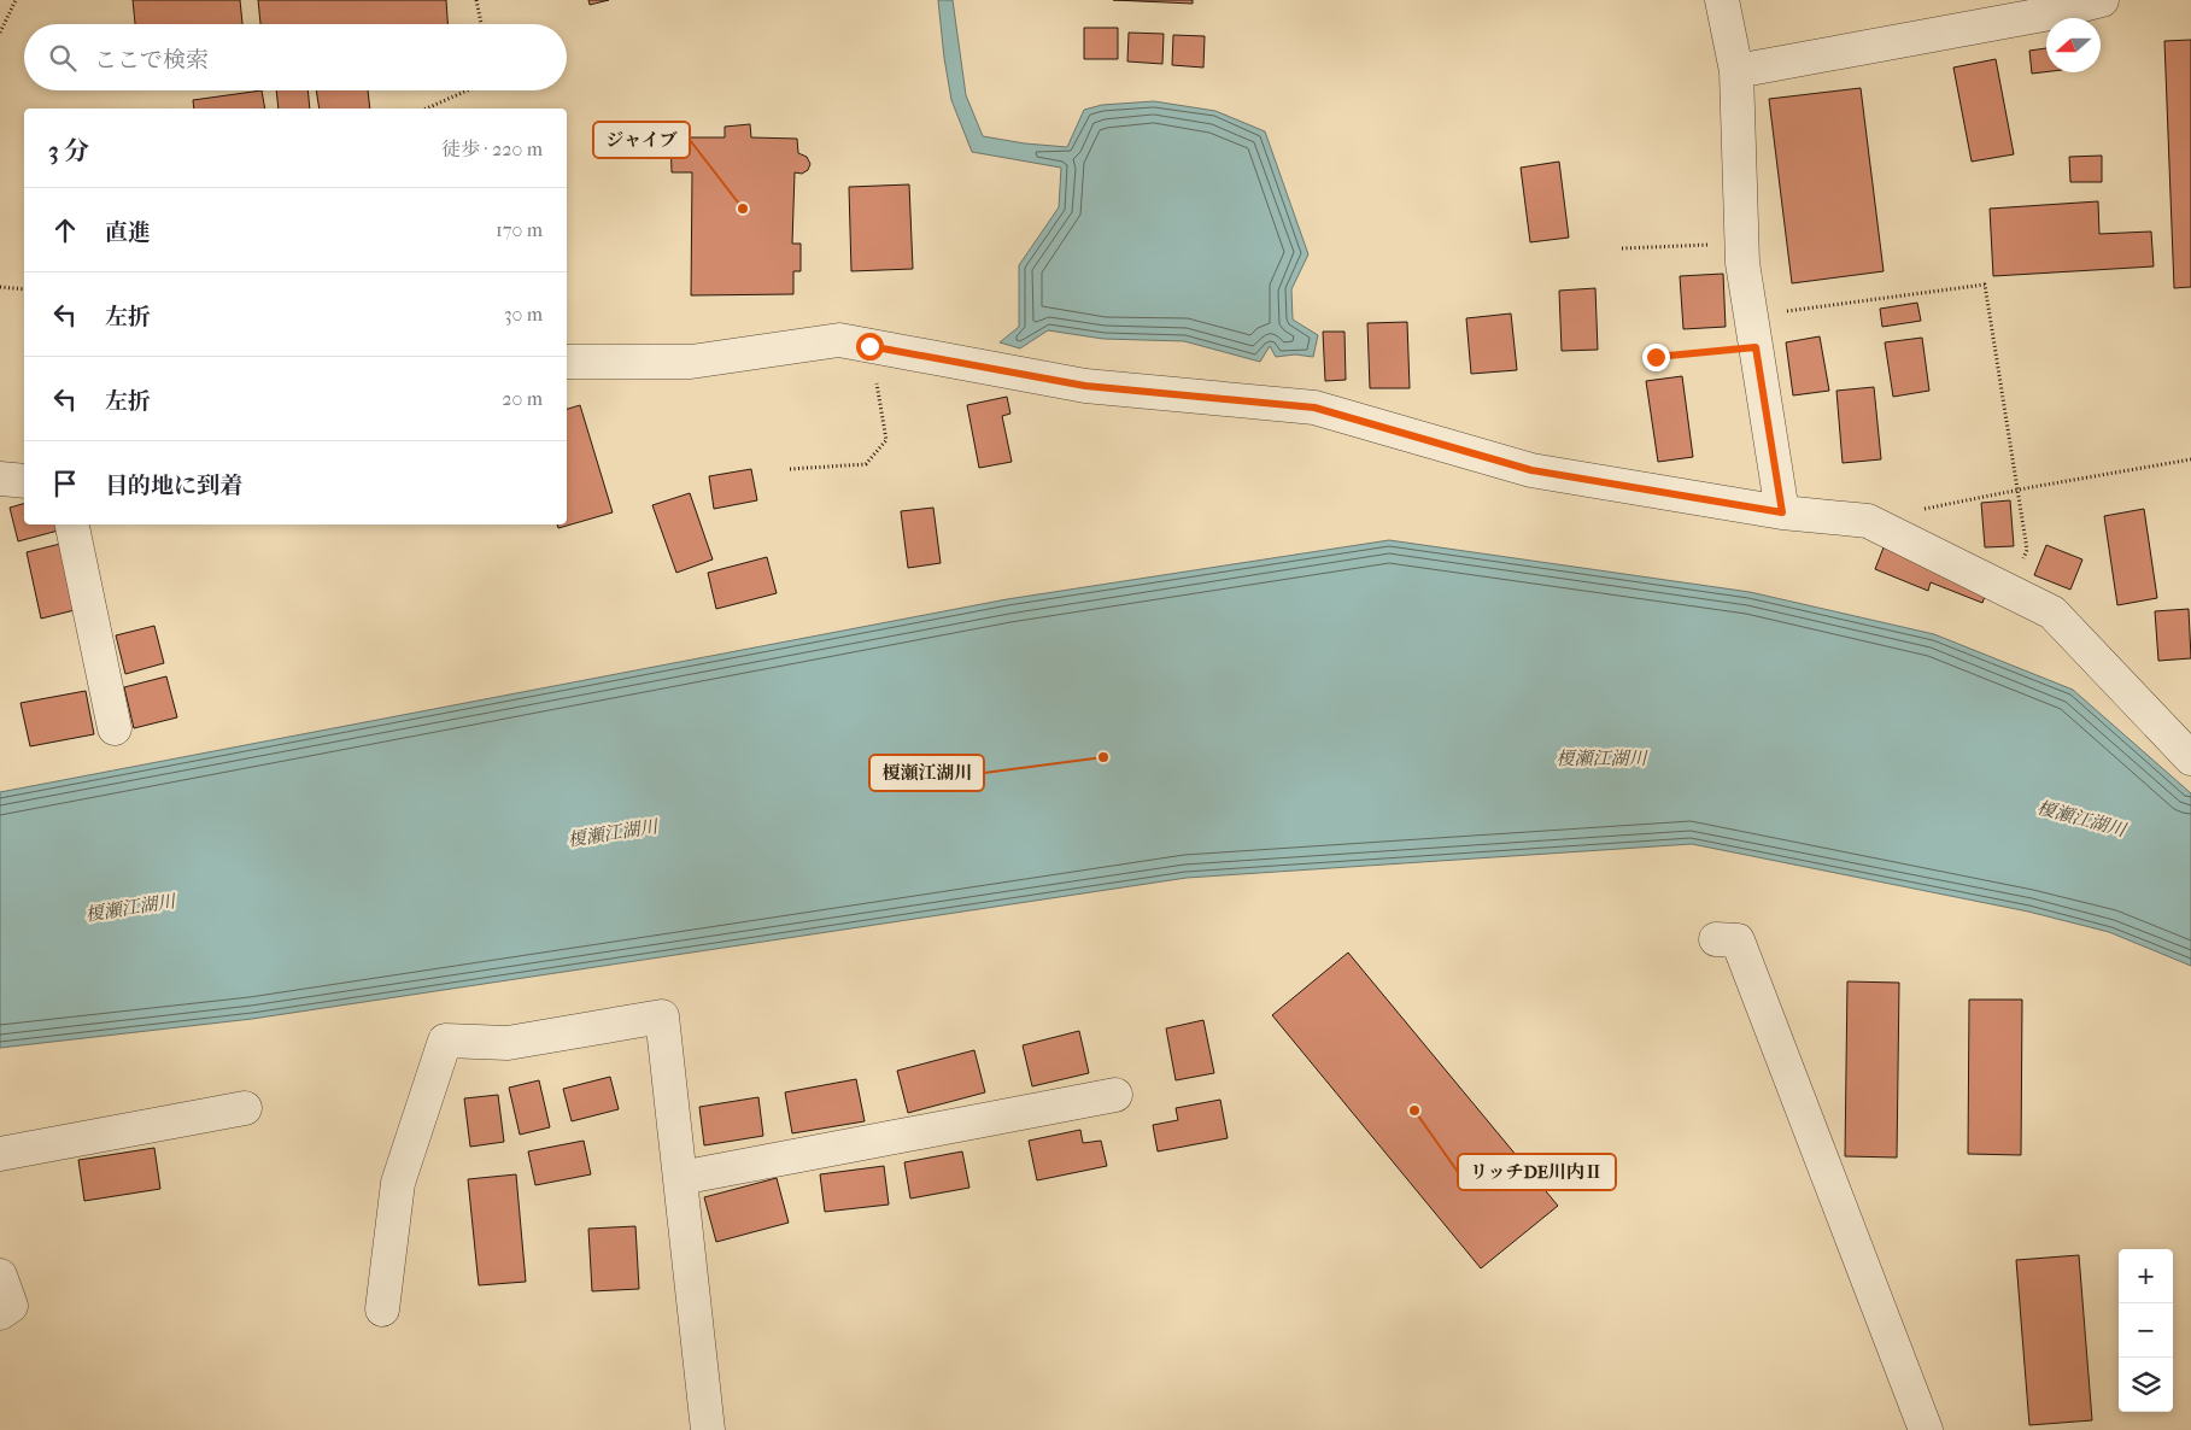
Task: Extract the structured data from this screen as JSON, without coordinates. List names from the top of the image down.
{
  "water": ["榎瀬江湖川"],
  "places": ["ジャイブ", "榎瀬江湖川", "リッチDE川内Ⅱ"],
  "north": "left",
  "page": {
    "search": "ここで検索",
    "heading": ["3 分", "徒歩 · 220 m"],
    "list": [
      ["直進", "170 m"],
      ["左折", "30 m"],
      ["左折", "20 m"],
      "目的地に到着"
    ],
    "map_buttons": ["+", "−"]
  }
}
